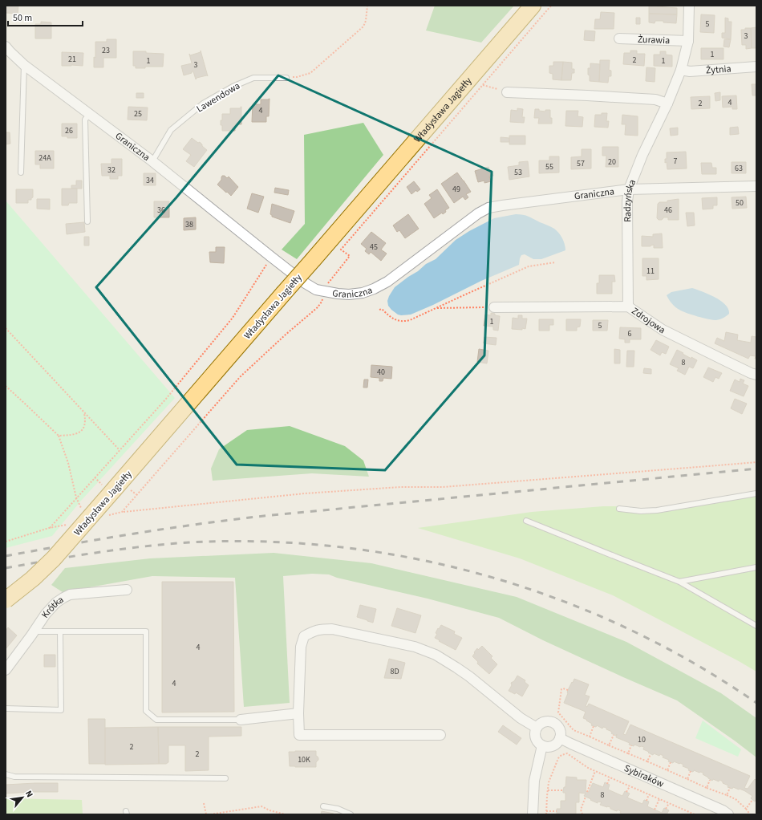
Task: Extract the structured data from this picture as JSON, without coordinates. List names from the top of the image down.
{
  "streets": {
    "main road": ["Władysława Jagiełły"],
    "street": [
      "Żurawia",
      "Żytnia",
      "Graniczna",
      "Radzyńska",
      "Zdrojowa",
      "Krótka",
      "Sybiraków"
    ],
    "lane": ["Lawendowa"]
  },
  "crossings": [
    ["Żurawia", "Radzyńska"],
    ["Żytnia", "Radzyńska"],
    ["Lawendowa", "Graniczna"],
    ["Graniczna", "Radzyńska"],
    ["Radzyńska", "Zdrojowa"]
  ],
  "house_numbers": [
    "5",
    "3",
    "23",
    "1",
    "21",
    "2",
    "1",
    "1",
    "3",
    "4",
    "2",
    "4",
    "25",
    "26",
    "24A",
    "7",
    "20",
    "57",
    "55",
    "63",
    "32",
    "53",
    "34",
    "49",
    "50",
    "36",
    "46",
    "38",
    "45",
    "11",
    "1",
    "5",
    "6",
    "8",
    "40",
    "4",
    "8D",
    "4",
    "10",
    "2",
    "2",
    "10K",
    "8"
  ],
  "scale_bar": "50 m",
  "north": "top right"
}
